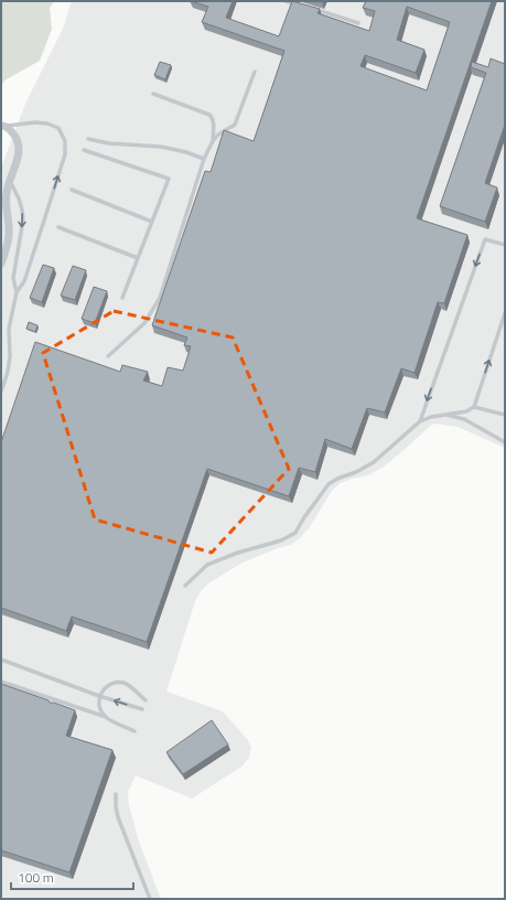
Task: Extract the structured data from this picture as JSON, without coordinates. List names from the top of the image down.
{
  "scale_bar": "100 m"
}
